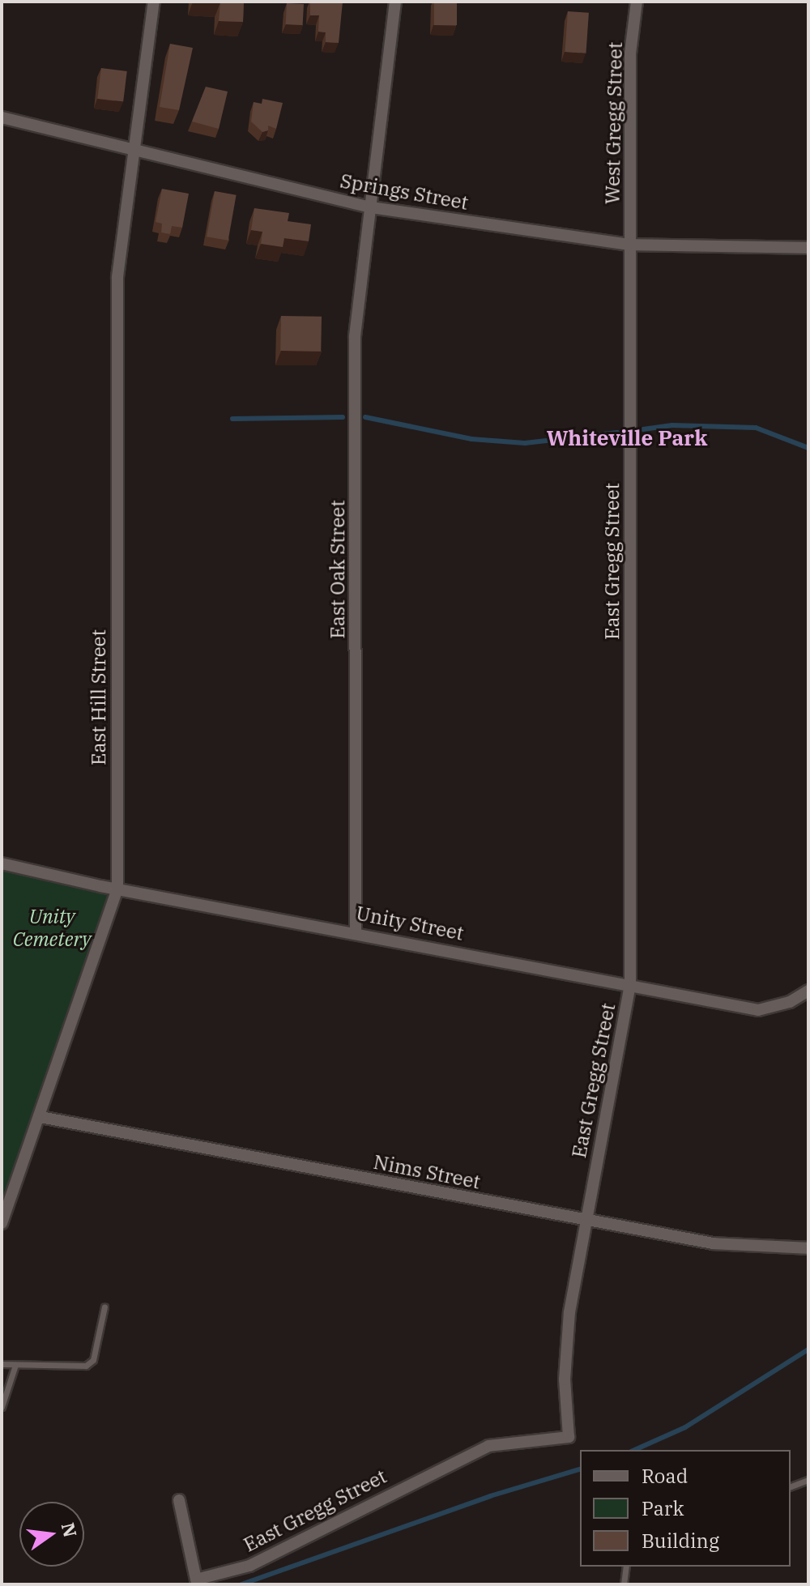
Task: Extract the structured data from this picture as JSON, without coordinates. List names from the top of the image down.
{
  "streets": {
    "street": [
      "West Gregg Street",
      "Springs Street",
      "East Gregg Street",
      "East Oak Street",
      "East Hill Street",
      "Unity Street",
      "Nims Street"
    ]
  },
  "crossings": [
    ["West Gregg Street", "Springs Street"],
    ["West Gregg Street", "East Gregg Street"],
    ["Springs Street", "East Gregg Street"],
    ["Springs Street", "East Oak Street"],
    ["Springs Street", "East Hill Street"],
    ["East Gregg Street", "Unity Street"],
    ["East Gregg Street", "Nims Street"],
    ["East Oak Street", "Unity Street"],
    ["East Hill Street", "Unity Street"],
    ["East Hill Street", "Nims Street"]
  ],
  "districts": ["Whiteville Park"],
  "parks": ["Unity Cemetery"],
  "legend": ["Road", "Park", "Building"],
  "north": "right"
}
